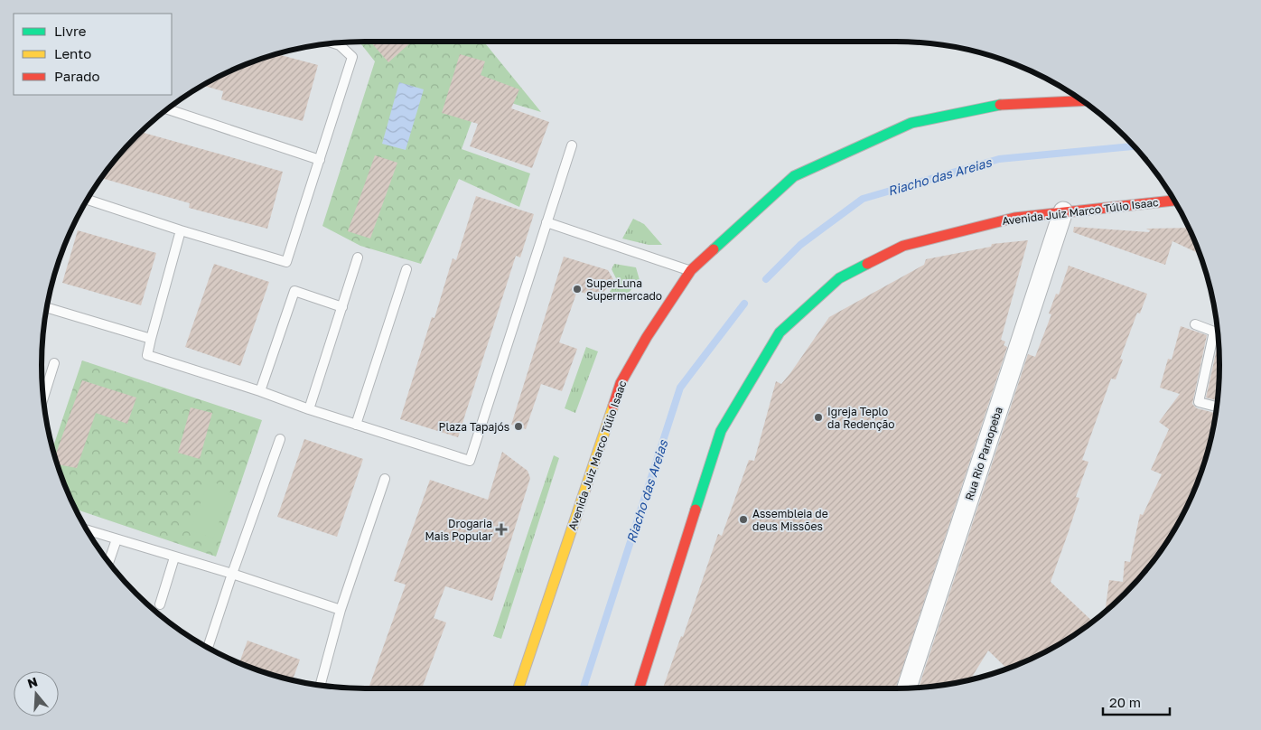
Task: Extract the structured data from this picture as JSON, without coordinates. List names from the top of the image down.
{
  "streets": {
    "main road": ["Avenida Juiz Marco Túlio Isaac"],
    "street": ["Rua Rio Paraopeba"]
  },
  "crossings": [
    ["Avenida Juiz Marco Túlio Isaac", "Rua Rio Paraopeba"]
  ],
  "water": ["Riacho das Areias"],
  "places": {
    "other": [
      "SuperLuna Supermercado",
      "Igreja Teplo da Redenção",
      "Plaza Tapajós",
      "Assembleia de deus Missões"
    ],
    "health": ["Drogaria Mais Popular"]
  },
  "legend": ["Livre", "Lento", "Parado"],
  "scale_bar": "20 m",
  "north": "top"
}
